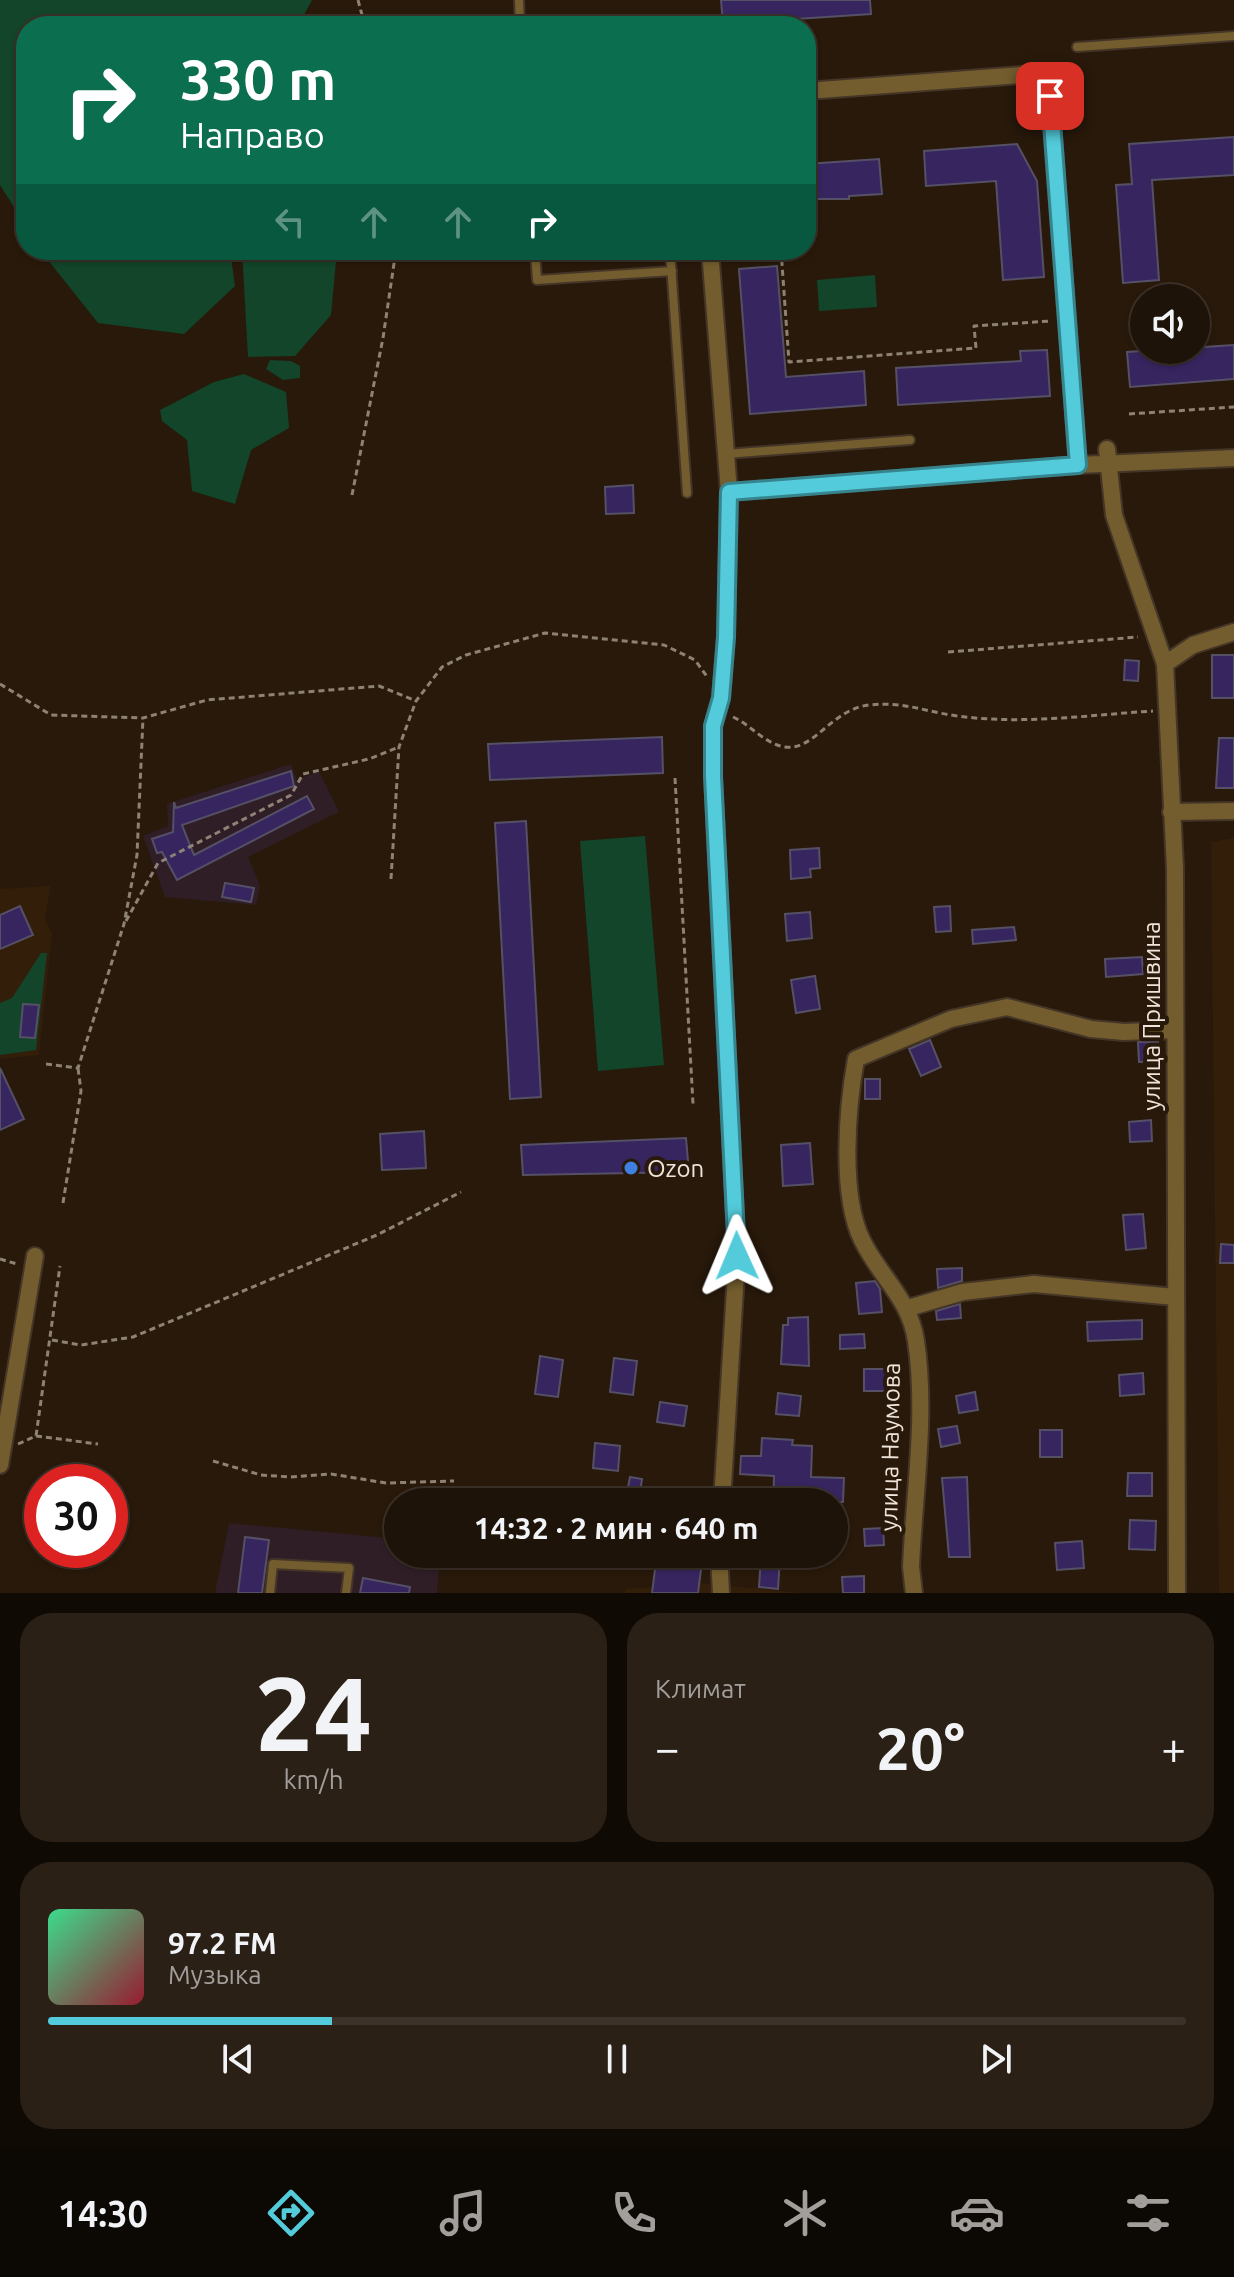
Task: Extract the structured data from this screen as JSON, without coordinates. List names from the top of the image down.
{
  "streets": {
    "street": ["улица Пришвина", "улица Наумова"]
  },
  "crossings": [
    ["улица Пришвина", "улица Наумова"]
  ],
  "places": ["Ozon"],
  "page": {
    "turn": ["330 m", "Направо"],
    "limit": "30",
    "trip": "14:32 · 2 мин · 640 m",
    "tile": [
      ["24", "km/h"],
      "Климат"
    ],
    "heat": ["−", "20°", "+"],
    "song": ["97.2 FM", "Музыка"],
    "tabs": "14:30"
  }
}
